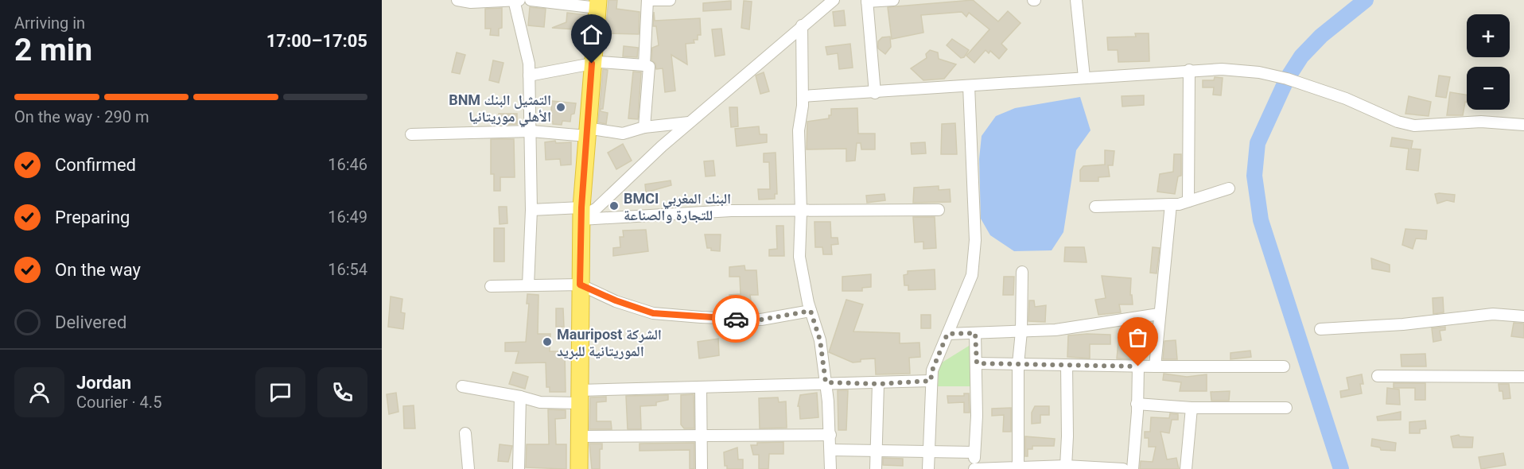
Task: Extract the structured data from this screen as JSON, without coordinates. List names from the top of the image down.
{
  "places": ["BNM التمثيل البنك الأهلي موريتانيا", "BMCI البنك المغربي للتجارة والصناعة", "Mauripost الشركة الموريتانية للبريد"],
  "page": {
    "heading": ["2 min", "Arriving in", "17:00–17:05"],
    "panel": ["Jordan", "Courier · 4.5"],
    "map_buttons": ["+", "−"],
    "bar": "On the way · 290 m",
    "list": [
      ["Confirmed", "16:46"],
      ["Preparing", "16:49"],
      ["On the way", "16:54"],
      "Delivered"
    ]
  }
}
